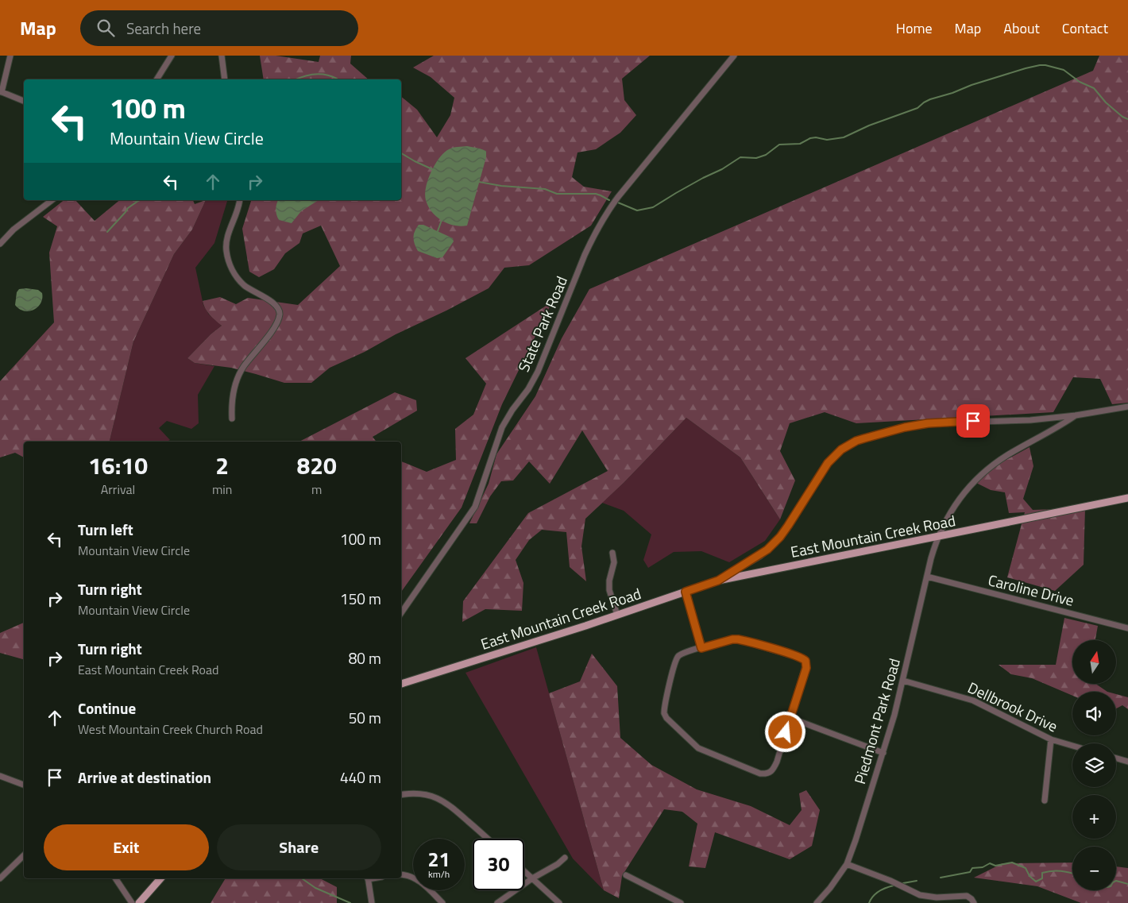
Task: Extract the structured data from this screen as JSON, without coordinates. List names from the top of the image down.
{
  "streets": {
    "main road": ["East Mountain Creek Road"],
    "street": [
      "State Park Road",
      "Caroline Drive",
      "Dellbrook Drive",
      "Piedmont Park Road"
    ]
  },
  "crossings": [
    ["East Mountain Creek Road", "Piedmont Park Road"],
    ["Caroline Drive", "Piedmont Park Road"],
    ["Dellbrook Drive", "Piedmont Park Road"]
  ],
  "north": "top",
  "page": {
    "header": "Map",
    "search": "Search here",
    "nav": [
      "Home",
      "Map",
      "About",
      "Contact"
    ],
    "turn": ["100 m", "Mountain View Circle"],
    "eta": [
      "16:10",
      "Arrival",
      "2",
      "min",
      "820",
      "m"
    ],
    "list": [
      {
        "name": "Turn left",
        "note": "Mountain View Circle",
        "value": "100 m"
      },
      {
        "name": "Turn right",
        "note": "Mountain View Circle",
        "value": "150 m"
      },
      {
        "name": "Turn right",
        "note": "East Mountain Creek Road",
        "value": "80 m"
      },
      {
        "name": "Continue",
        "note": "West Mountain Creek Church Road",
        "value": "50 m"
      },
      {
        "name": "Arrive at destination",
        "value": "440 m"
      }
    ],
    "map_buttons": ["+", "−"],
    "buttons": ["Exit", "Share"],
    "speed": "21 km/h",
    "limit": "30"
  }
}
